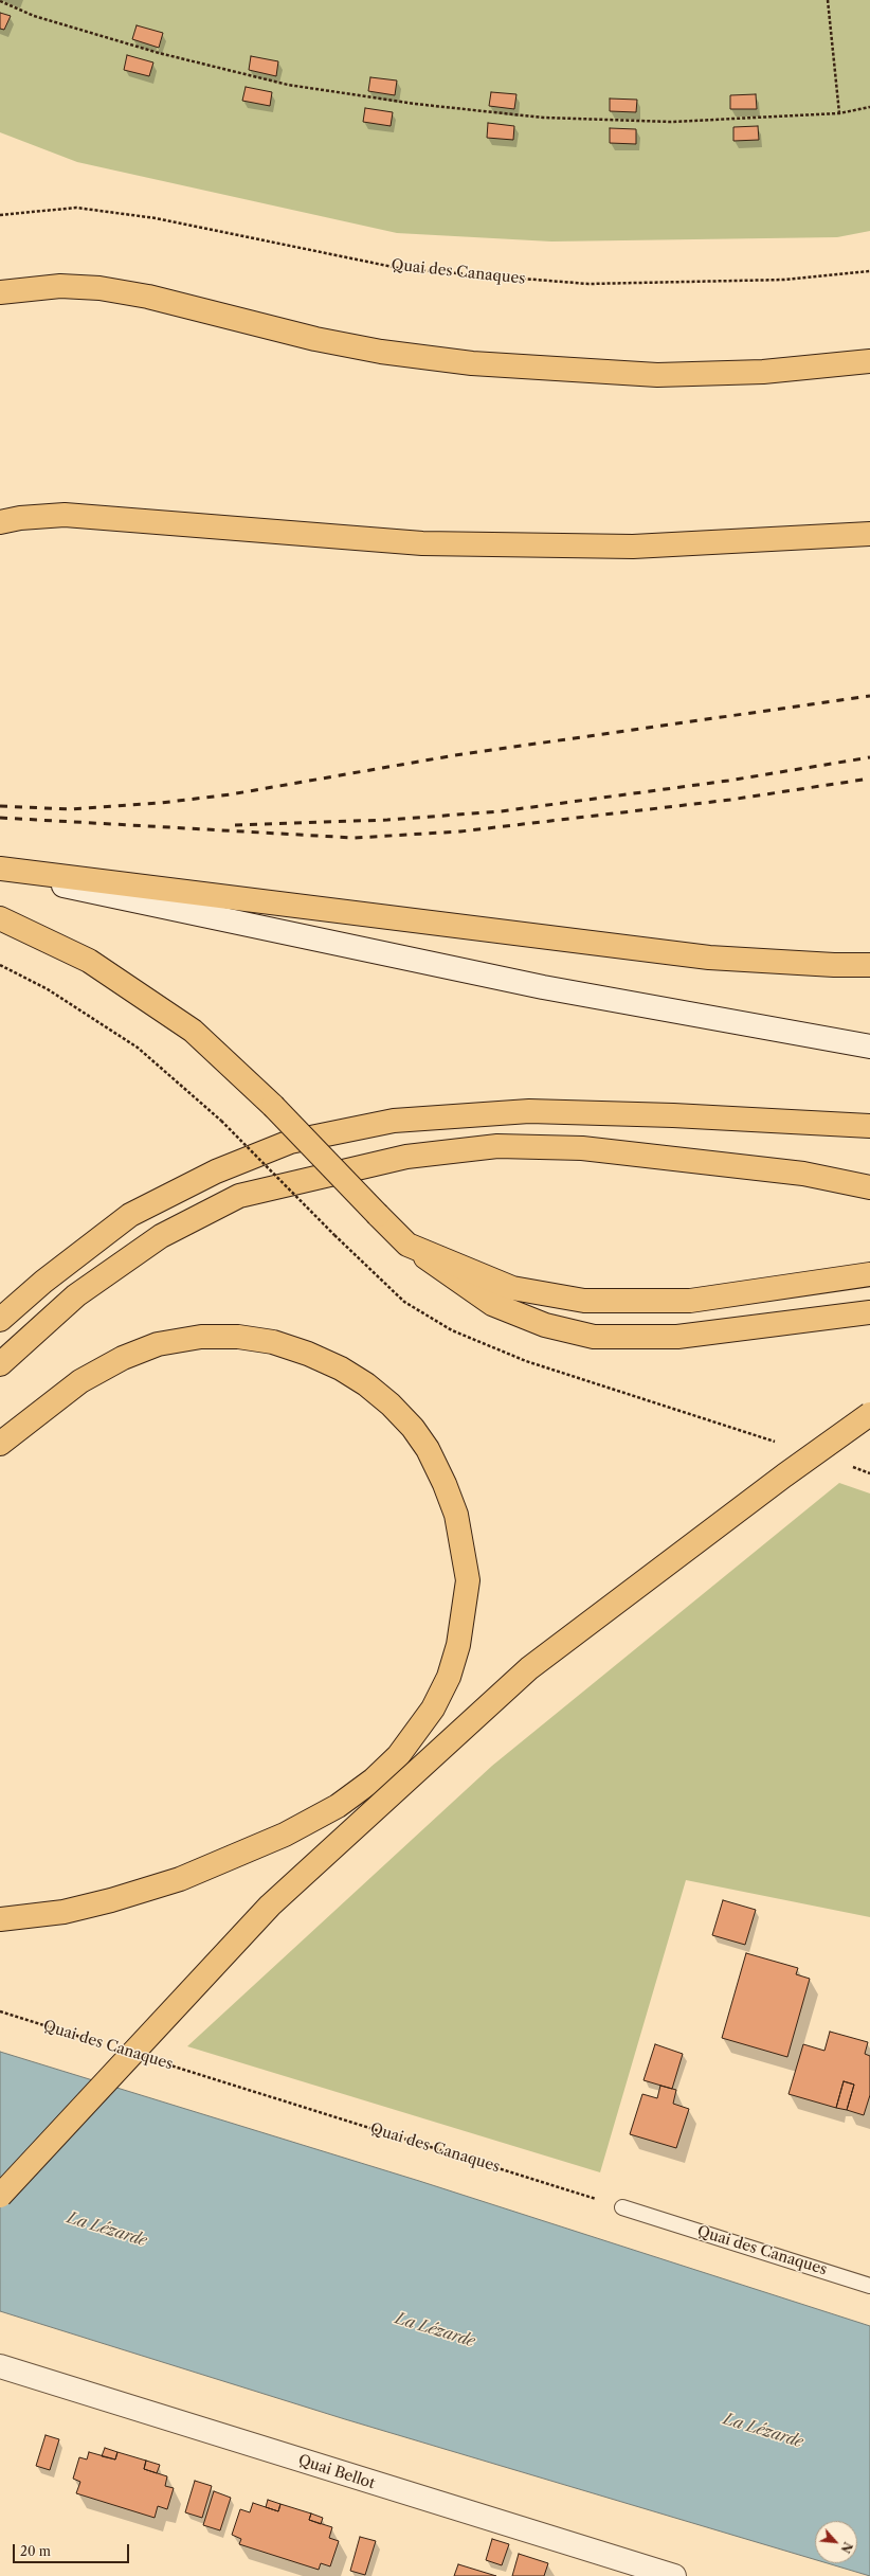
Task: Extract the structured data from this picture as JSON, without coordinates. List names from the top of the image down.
{
  "streets": {
    "main road": ["Quai Bellot"],
    "lane": ["Quai des Canaques"]
  },
  "water": ["La Lézarde"],
  "scale_bar": "20 m",
  "north": "bottom right"
}
